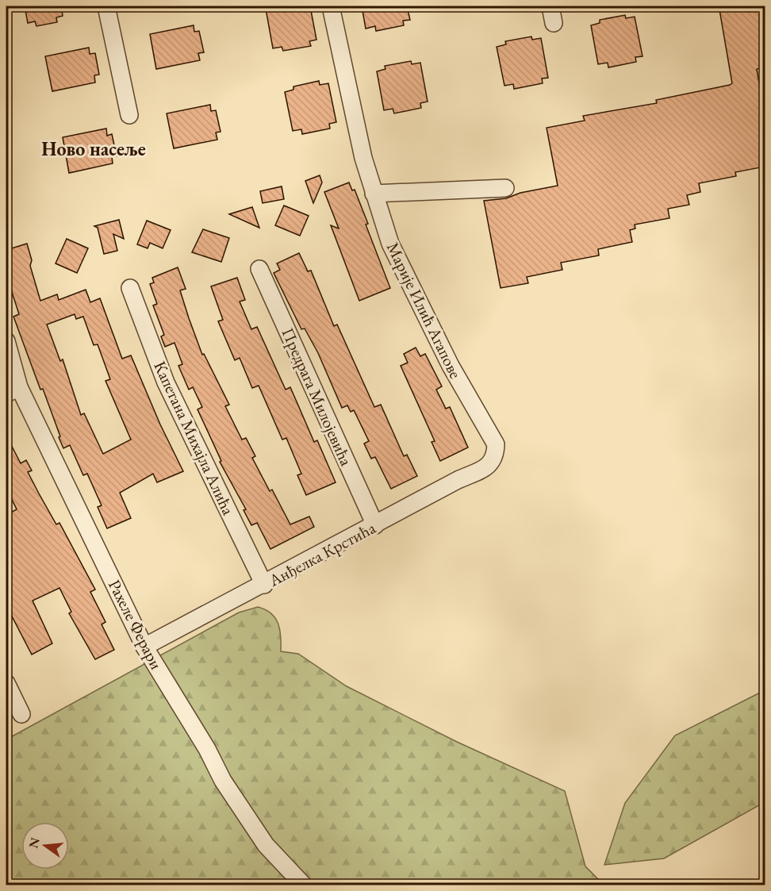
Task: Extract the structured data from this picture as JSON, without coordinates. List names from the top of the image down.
{
  "streets": {
    "street": [
      "Марије Илић Агапове",
      "Предрага Милојевића",
      "Капетана Михајла Алића",
      "Анђелка Крстића",
      "Рахеле Ферари"
    ]
  },
  "crossings": [
    ["Марије Илић Агапове", "Анђелка Крстића"],
    ["Предрага Милојевића", "Анђелка Крстића"],
    ["Капетана Михајла Алића", "Анђелка Крстића"],
    ["Анђелка Крстића", "Рахеле Ферари"]
  ],
  "districts": ["Ново насеље"],
  "north": "left"
}
